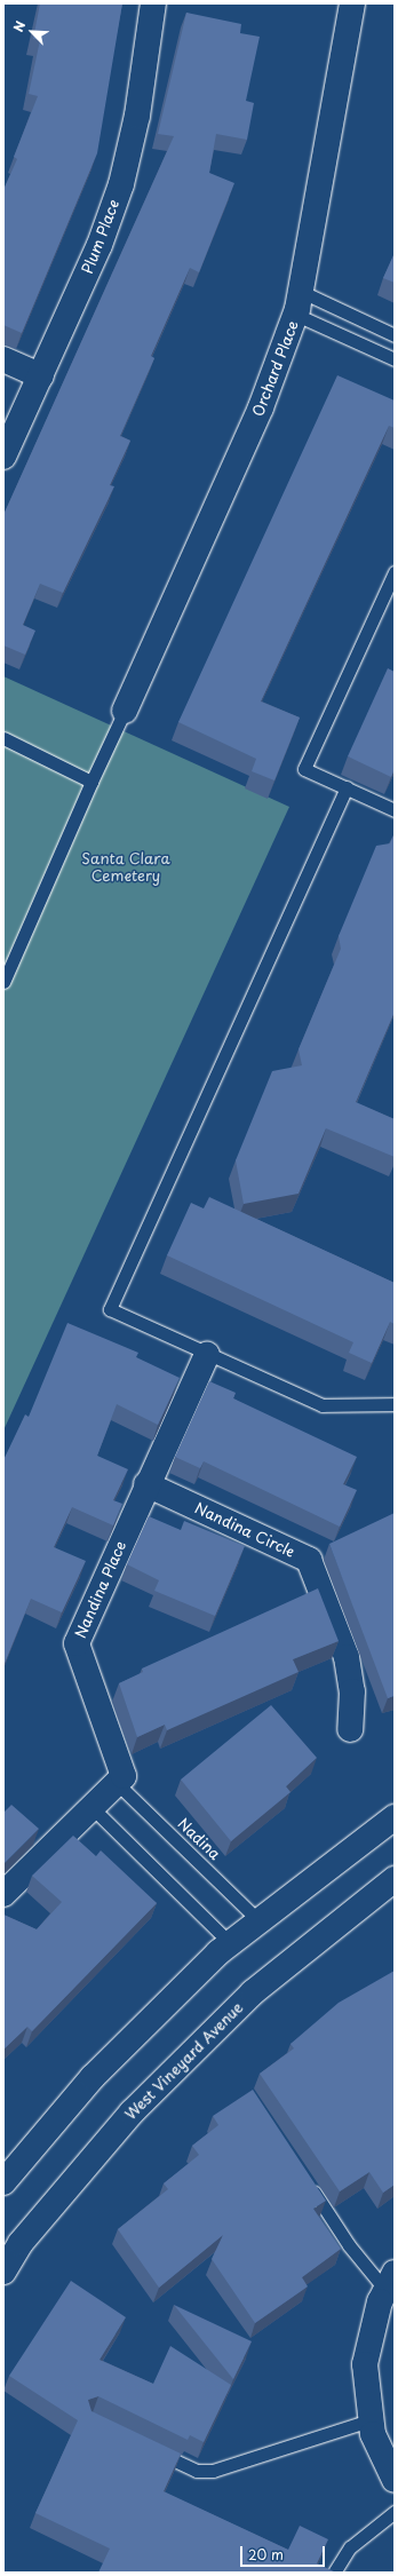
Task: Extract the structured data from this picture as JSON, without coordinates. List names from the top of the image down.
{
  "streets": {
    "street": [
      "Plum Place",
      "Orchard Place",
      "Nandina Circle",
      "Nandina Place",
      "West Vineyard Avenue"
    ],
    "lane": ["Nadina"]
  },
  "crossings": [
    ["Nandina Circle", "Nandina Place"],
    ["Nandina Place", "Nadina"]
  ],
  "parks": ["Santa Clara Cemetery"],
  "scale_bar": "20 m",
  "north": "top left"
}
